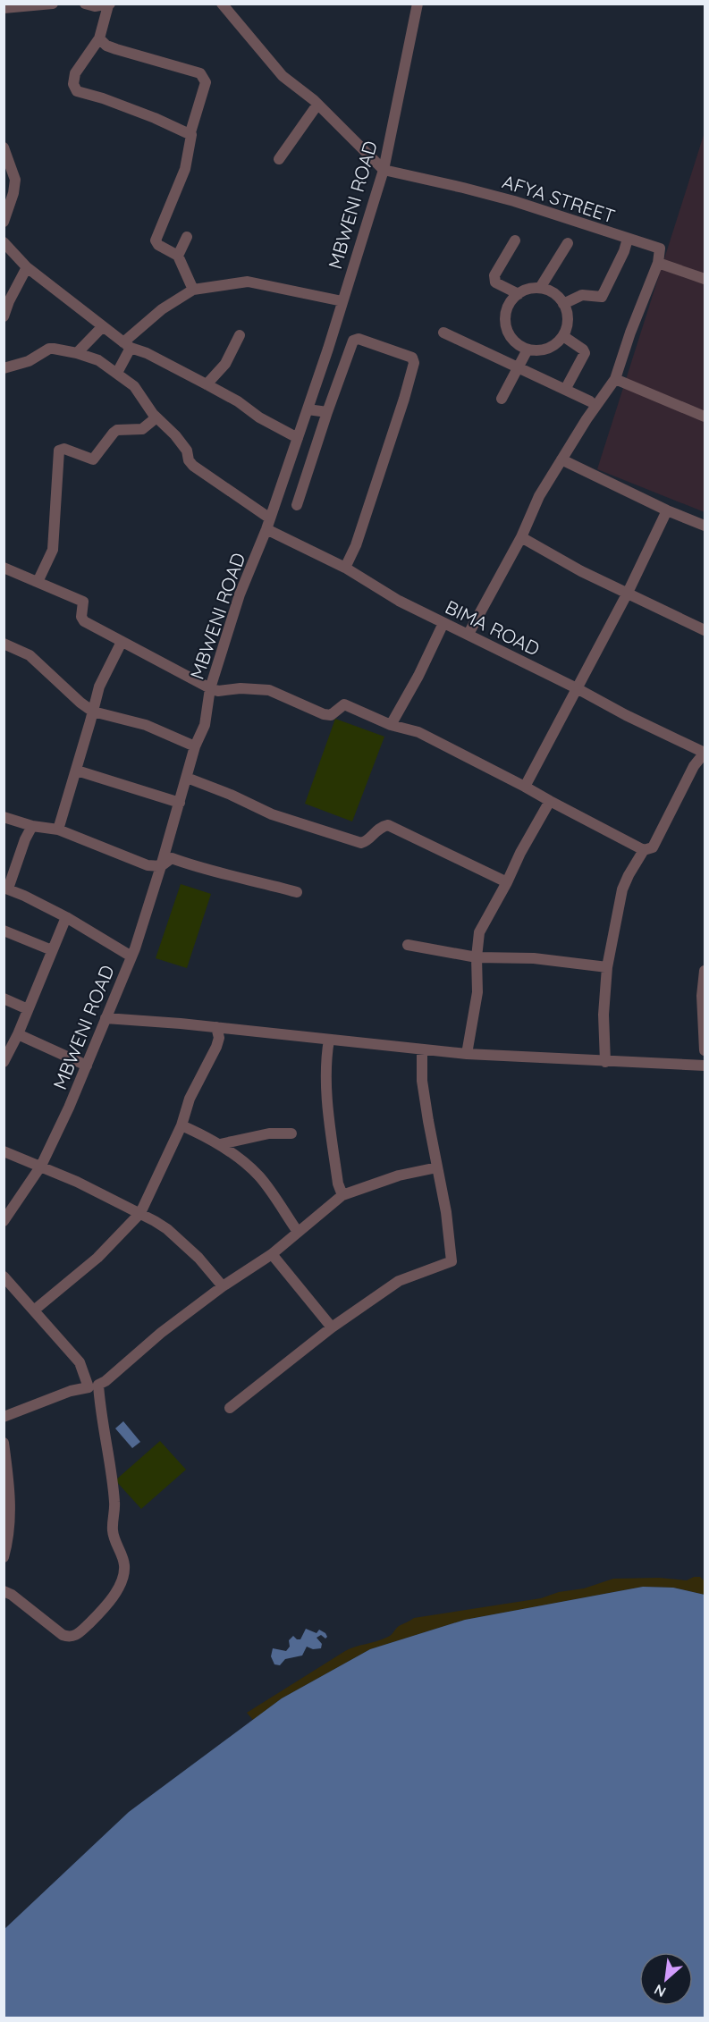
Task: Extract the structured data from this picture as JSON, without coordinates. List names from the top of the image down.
{
  "streets": {
    "street": ["AFYA STREET", "MBWENI ROAD", "BIMA ROAD"]
  },
  "crossings": [
    ["AFYA STREET", "MBWENI ROAD"],
    ["MBWENI ROAD", "BIMA ROAD"]
  ],
  "north": "bottom left"
}
